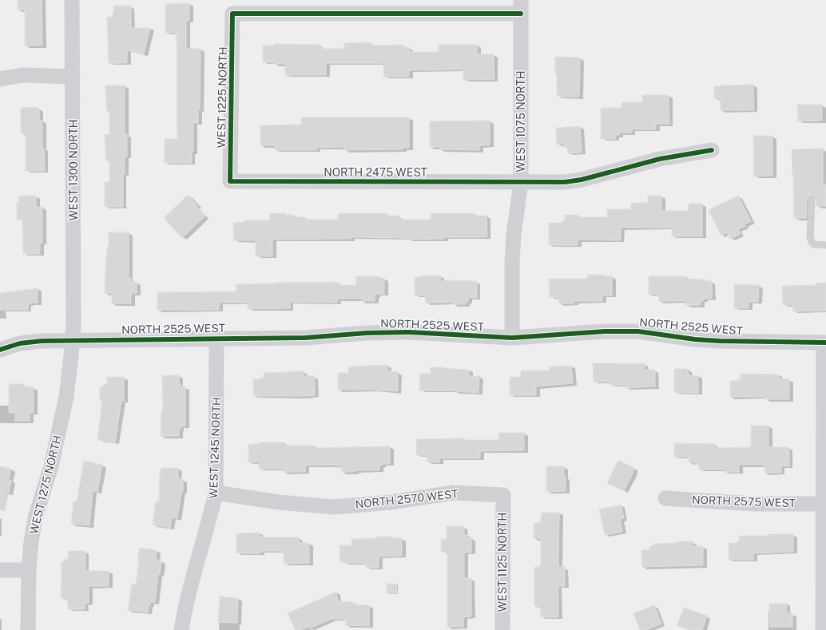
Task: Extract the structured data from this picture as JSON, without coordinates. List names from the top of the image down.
{
  "streets": {
    "street": [
      "WEST 1225 NORTH",
      "WEST 1075 NORTH",
      "WEST 1300 NORTH",
      "NORTH 2475 WEST",
      "NORTH 2525 WEST",
      "WEST 1245 NORTH",
      "WEST 1275 NORTH",
      "NORTH 2570 WEST",
      "NORTH 2575 WEST",
      "WEST 1125 NORTH"
    ]
  },
  "crossings": [
    ["WEST 1225 NORTH", "WEST 1075 NORTH"],
    ["WEST 1225 NORTH", "NORTH 2475 WEST"],
    ["WEST 1075 NORTH", "NORTH 2475 WEST"],
    ["WEST 1075 NORTH", "NORTH 2525 WEST"],
    ["WEST 1300 NORTH", "NORTH 2525 WEST"],
    ["WEST 1300 NORTH", "WEST 1275 NORTH"],
    ["NORTH 2525 WEST", "WEST 1245 NORTH"],
    ["NORTH 2525 WEST", "WEST 1275 NORTH"],
    ["WEST 1245 NORTH", "NORTH 2570 WEST"],
    ["NORTH 2570 WEST", "WEST 1125 NORTH"]
  ]
}
